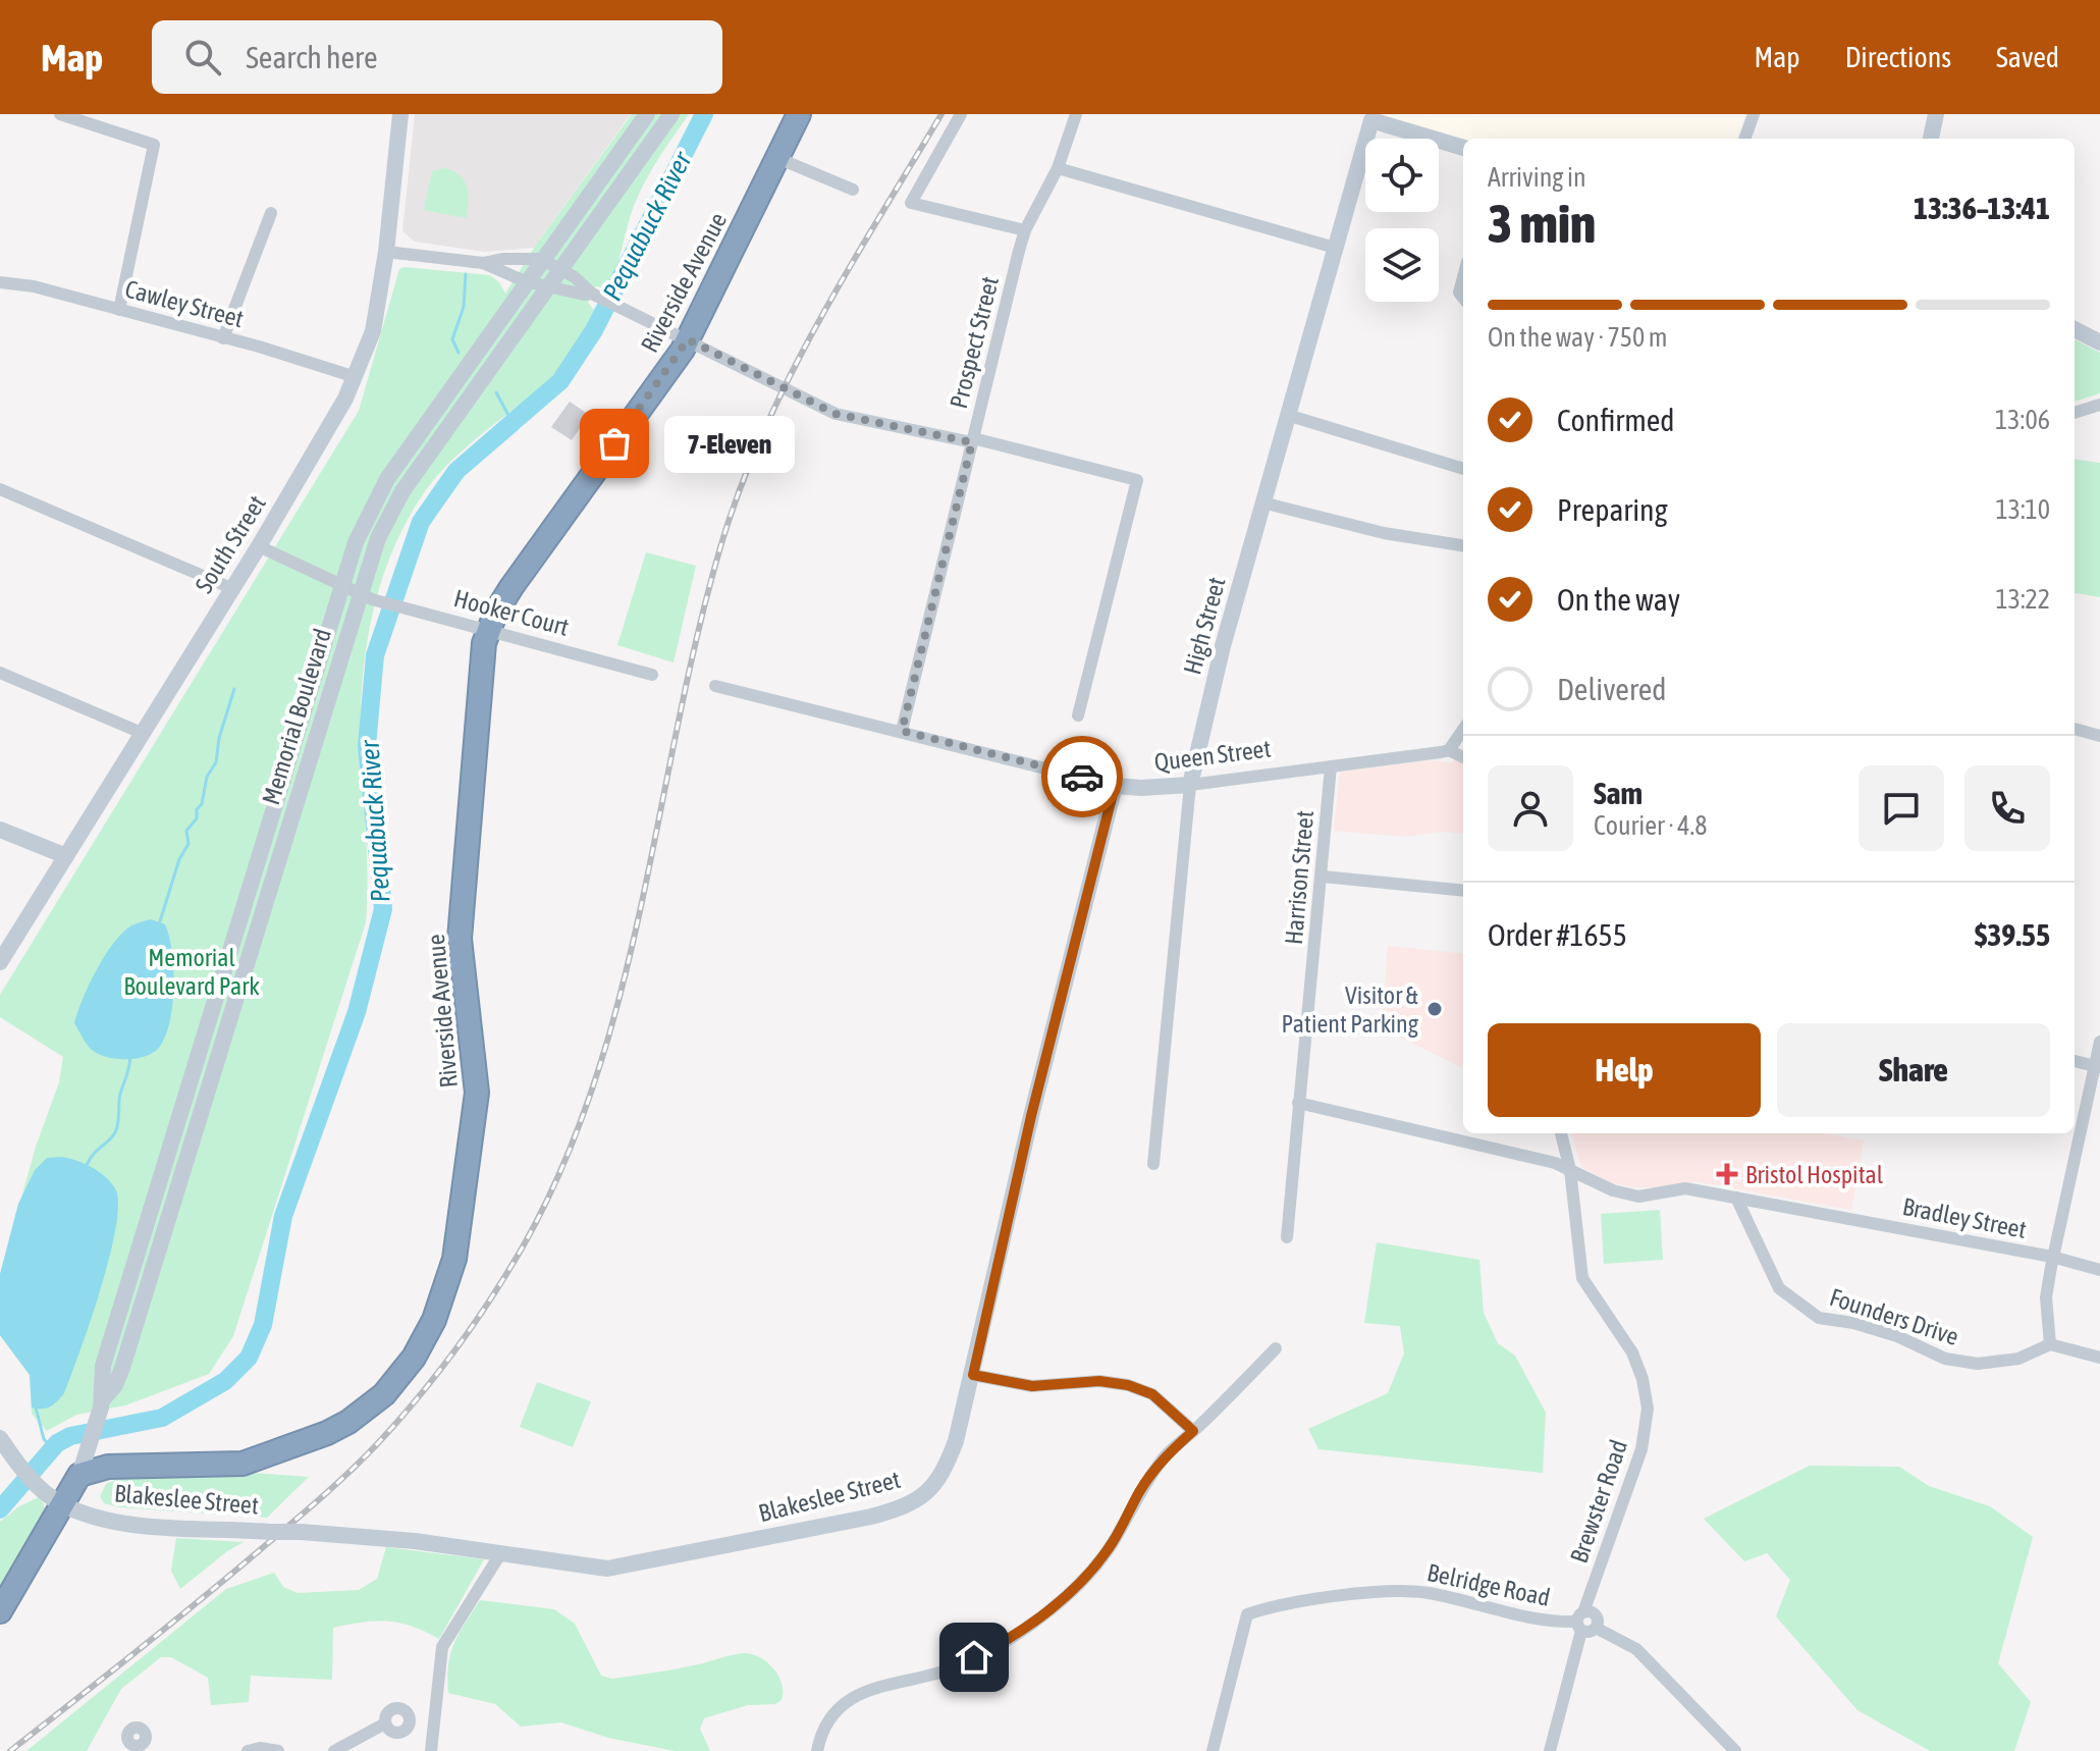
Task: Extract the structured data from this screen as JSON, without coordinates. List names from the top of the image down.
{
  "streets": {
    "highway": ["Riverside Avenue"],
    "main road": [
      "South Street",
      "High Street",
      "Memorial Boulevard",
      "Queen Street",
      "Blakeslee Street"
    ],
    "street": [
      "Cawley Street",
      "Prospect Street",
      "Hooker Court",
      "Harrison Street",
      "Bradley Street",
      "Founders Drive",
      "Brewster Road",
      "Belridge Road"
    ]
  },
  "crossings": [
    ["Riverside Avenue", "Hooker Court"],
    ["Riverside Avenue", "Memorial Boulevard"],
    ["Cawley Street", "South Street"],
    ["Prospect Street", "Queen Street"],
    ["South Street", "Hooker Court"],
    ["Hooker Court", "Memorial Boulevard"],
    ["High Street", "Queen Street"],
    ["Queen Street", "Harrison Street"],
    ["Queen Street", "Blakeslee Street"],
    ["Harrison Street", "Bradley Street"],
    ["Bradley Street", "Founders Drive"],
    ["Bradley Street", "Brewster Road"],
    ["Brewster Road", "Belridge Road"]
  ],
  "water": ["Pequabuck River"],
  "parks": ["Memorial Boulevard Park"],
  "places": {
    "other": ["7-Eleven", "Visitor & Patient Parking"],
    "health": ["Bristol Hospital"]
  },
  "page": {
    "header": "Map",
    "search": "Search here",
    "nav": ["Map", "Directions", "Saved"],
    "heading": ["3 min", "Arriving in", "13:36–13:41"],
    "panel": [
      "Sam",
      "Courier · 4.8",
      "Order #1655",
      "$39.55"
    ],
    "bar": "On the way · 750 m",
    "list": [
      ["Confirmed", "13:06"],
      ["Preparing", "13:10"],
      ["On the way", "13:22"],
      "Delivered"
    ],
    "bubble": "7-Eleven",
    "buttons": ["Help", "Share"]
  }
}
